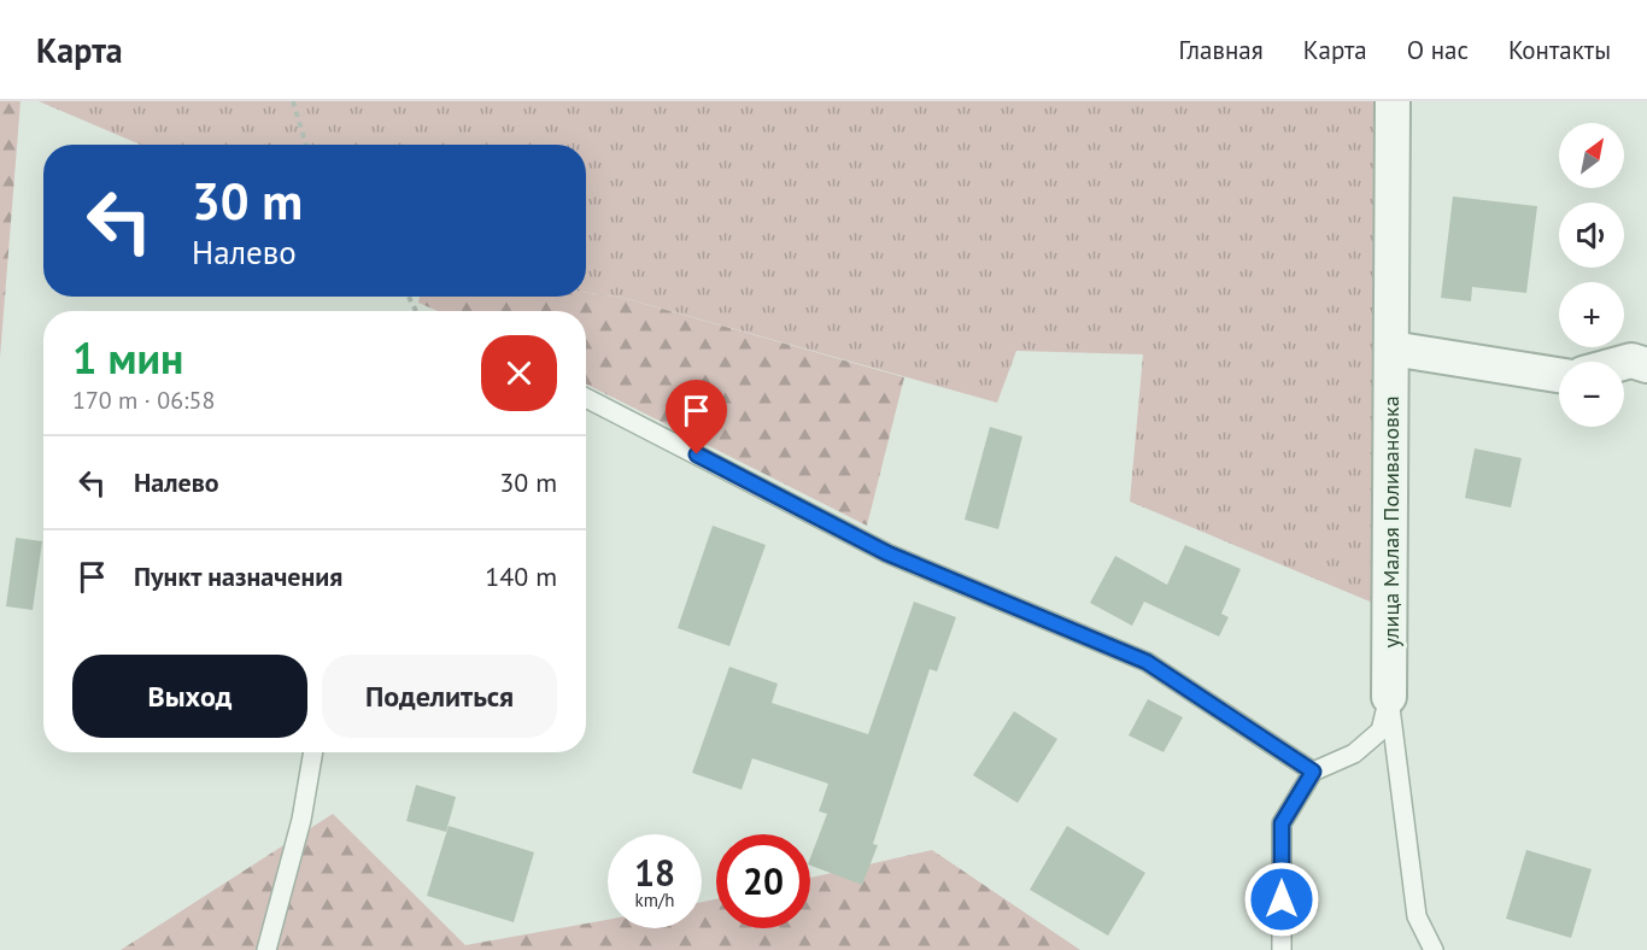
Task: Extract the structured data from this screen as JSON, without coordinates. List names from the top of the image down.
{
  "streets": {
    "street": ["улица Малая Поливановка"]
  },
  "north": "top right",
  "page": {
    "header": "Карта",
    "nav": [
      "Главная",
      "Карта",
      "О нас",
      "Контакты"
    ],
    "map_buttons": ["+", "−"],
    "turn": ["30 m", "Налево"],
    "heading": ["1 мин", "170 m · 06:58"],
    "list": [
      {
        "name": "Налево",
        "value": "30 m"
      },
      {
        "name": "Пункт назначения",
        "value": "140 m"
      }
    ],
    "buttons": ["Выход", "Поделиться"],
    "speed": "18 km/h",
    "limit": "20"
  }
}
